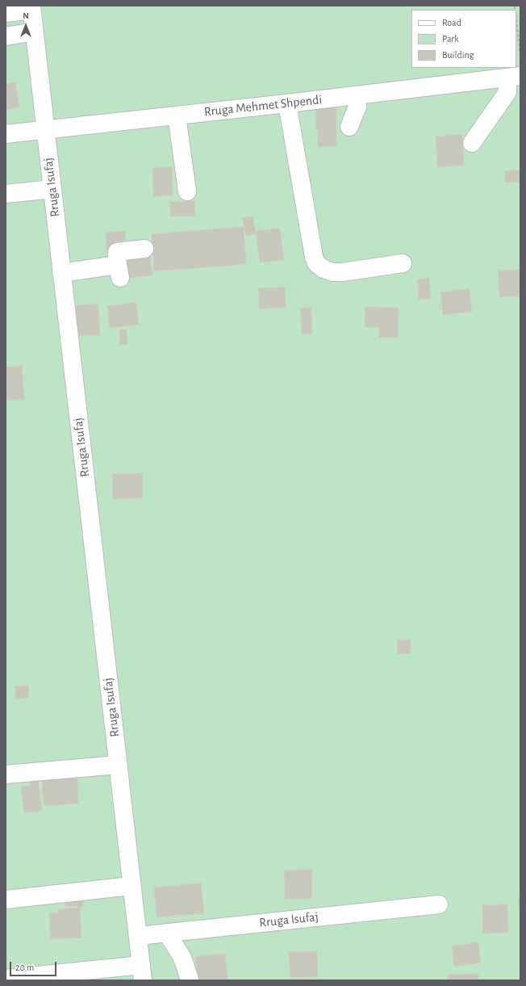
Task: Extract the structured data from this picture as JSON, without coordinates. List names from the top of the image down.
{
  "streets": {
    "street": ["Rruga Mehmet Shpendi", "Rruga Isufaj"]
  },
  "crossings": [
    ["Rruga Mehmet Shpendi", "Rruga Isufaj"]
  ],
  "legend": ["Road", "Park", "Building"],
  "scale_bar": "20 m",
  "north": "top"
}
